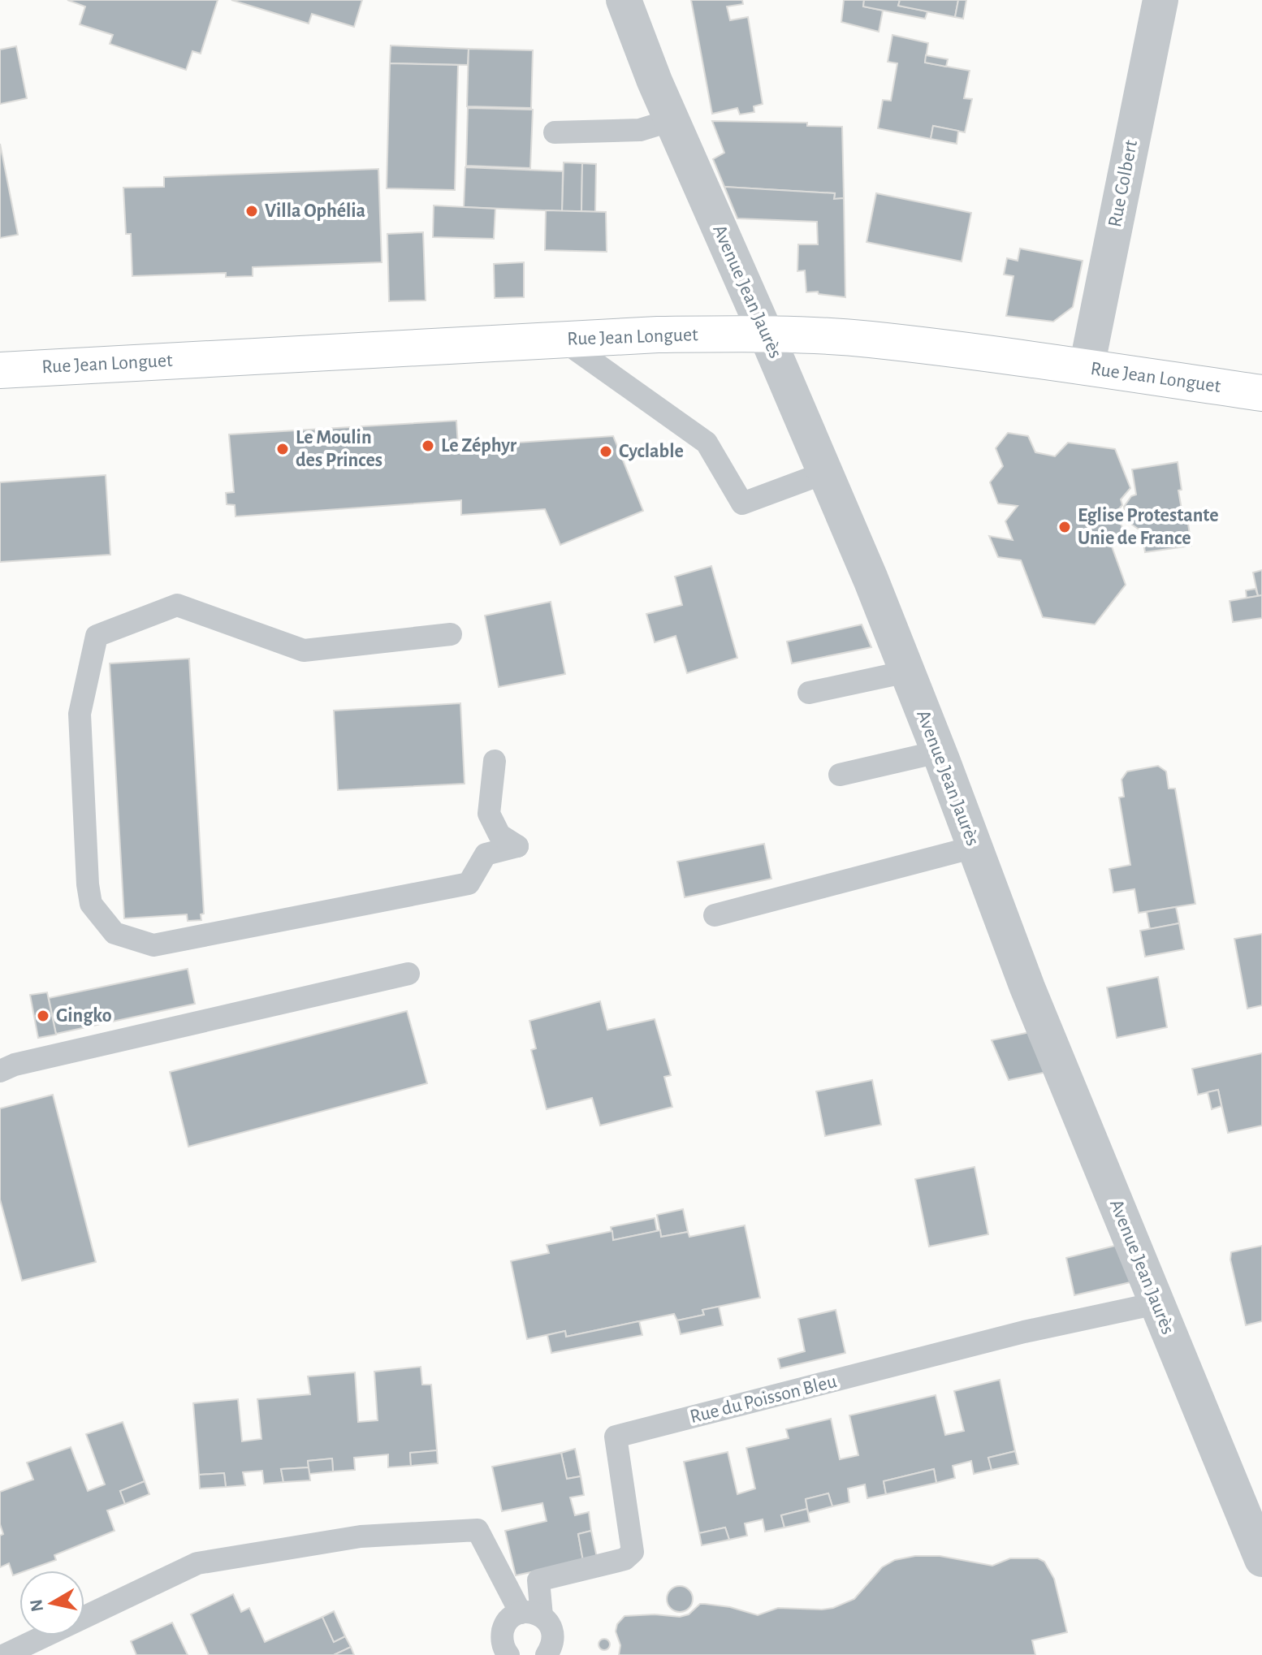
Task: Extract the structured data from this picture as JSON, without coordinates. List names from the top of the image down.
{
  "streets": {
    "street": ["Rue Colbert", "Avenue Jean Jaurès", "Rue Jean Longuet"],
    "lane": ["Rue du Poisson Bleu"]
  },
  "crossings": [
    ["Rue Colbert", "Rue Jean Longuet"],
    ["Avenue Jean Jaurès", "Rue Jean Longuet"],
    ["Avenue Jean Jaurès", "Rue du Poisson Bleu"]
  ],
  "places": [
    "Villa Ophélia",
    "Le Zéphyr",
    "Le Moulin des Princes",
    "Cyclable",
    "Eglise Protestante Unie de France",
    "Gingko"
  ],
  "north": "left"
}
